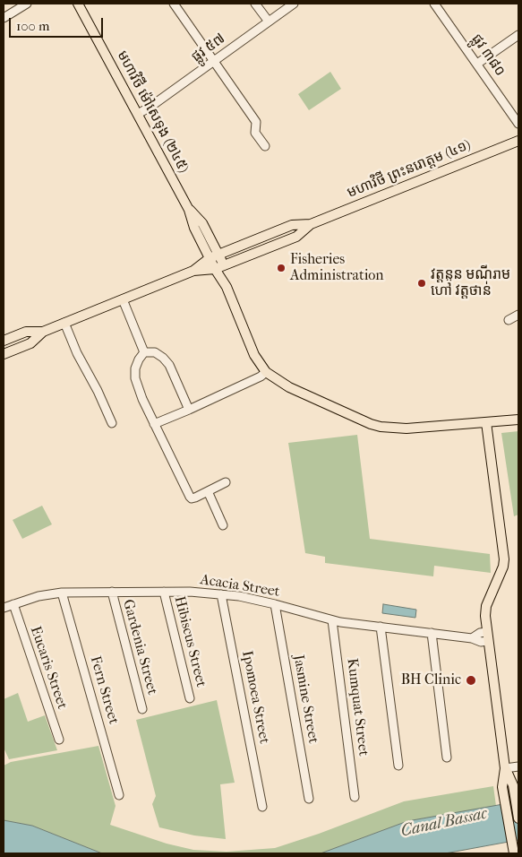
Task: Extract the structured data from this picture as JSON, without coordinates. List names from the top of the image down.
{
  "streets": {
    "main road": ["មហាវិថី ម៉ៅសេទុង (២៤៥)", "មហាវិថី ព្រះនរោត្តម (៤១)"],
    "street": [
      "ផ្លូវ ៥៧",
      "ផ្លូវ ៣៨០",
      "Acacia Street",
      "Hibiscus Street",
      "Gardenia Street",
      "Eucaris Street",
      "Fern Street",
      "Ipomoea Street",
      "Jasmine Street",
      "Kumquat Street"
    ]
  },
  "crossings": [
    ["ផ្លូវ ៥៧", "មហាវិថី ម៉ៅសេទុង (២៤៥)"],
    ["មហាវិថី ម៉ៅសេទុង (២៤៥)", "មហាវិថី ព្រះនរោត្តម (៤១)"],
    ["Acacia Street", "Hibiscus Street"],
    ["Acacia Street", "Gardenia Street"],
    ["Acacia Street", "Eucaris Street"],
    ["Acacia Street", "Fern Street"],
    ["Acacia Street", "Ipomoea Street"],
    ["Acacia Street", "Jasmine Street"],
    ["Acacia Street", "Kumquat Street"]
  ],
  "water": ["Canal Bassac"],
  "places": ["Fisheries Administration", "វត្តនួន មណីរាម ហៅ វត្តថាន់", "BH Clinic"],
  "scale_bar": "100 m"
}
